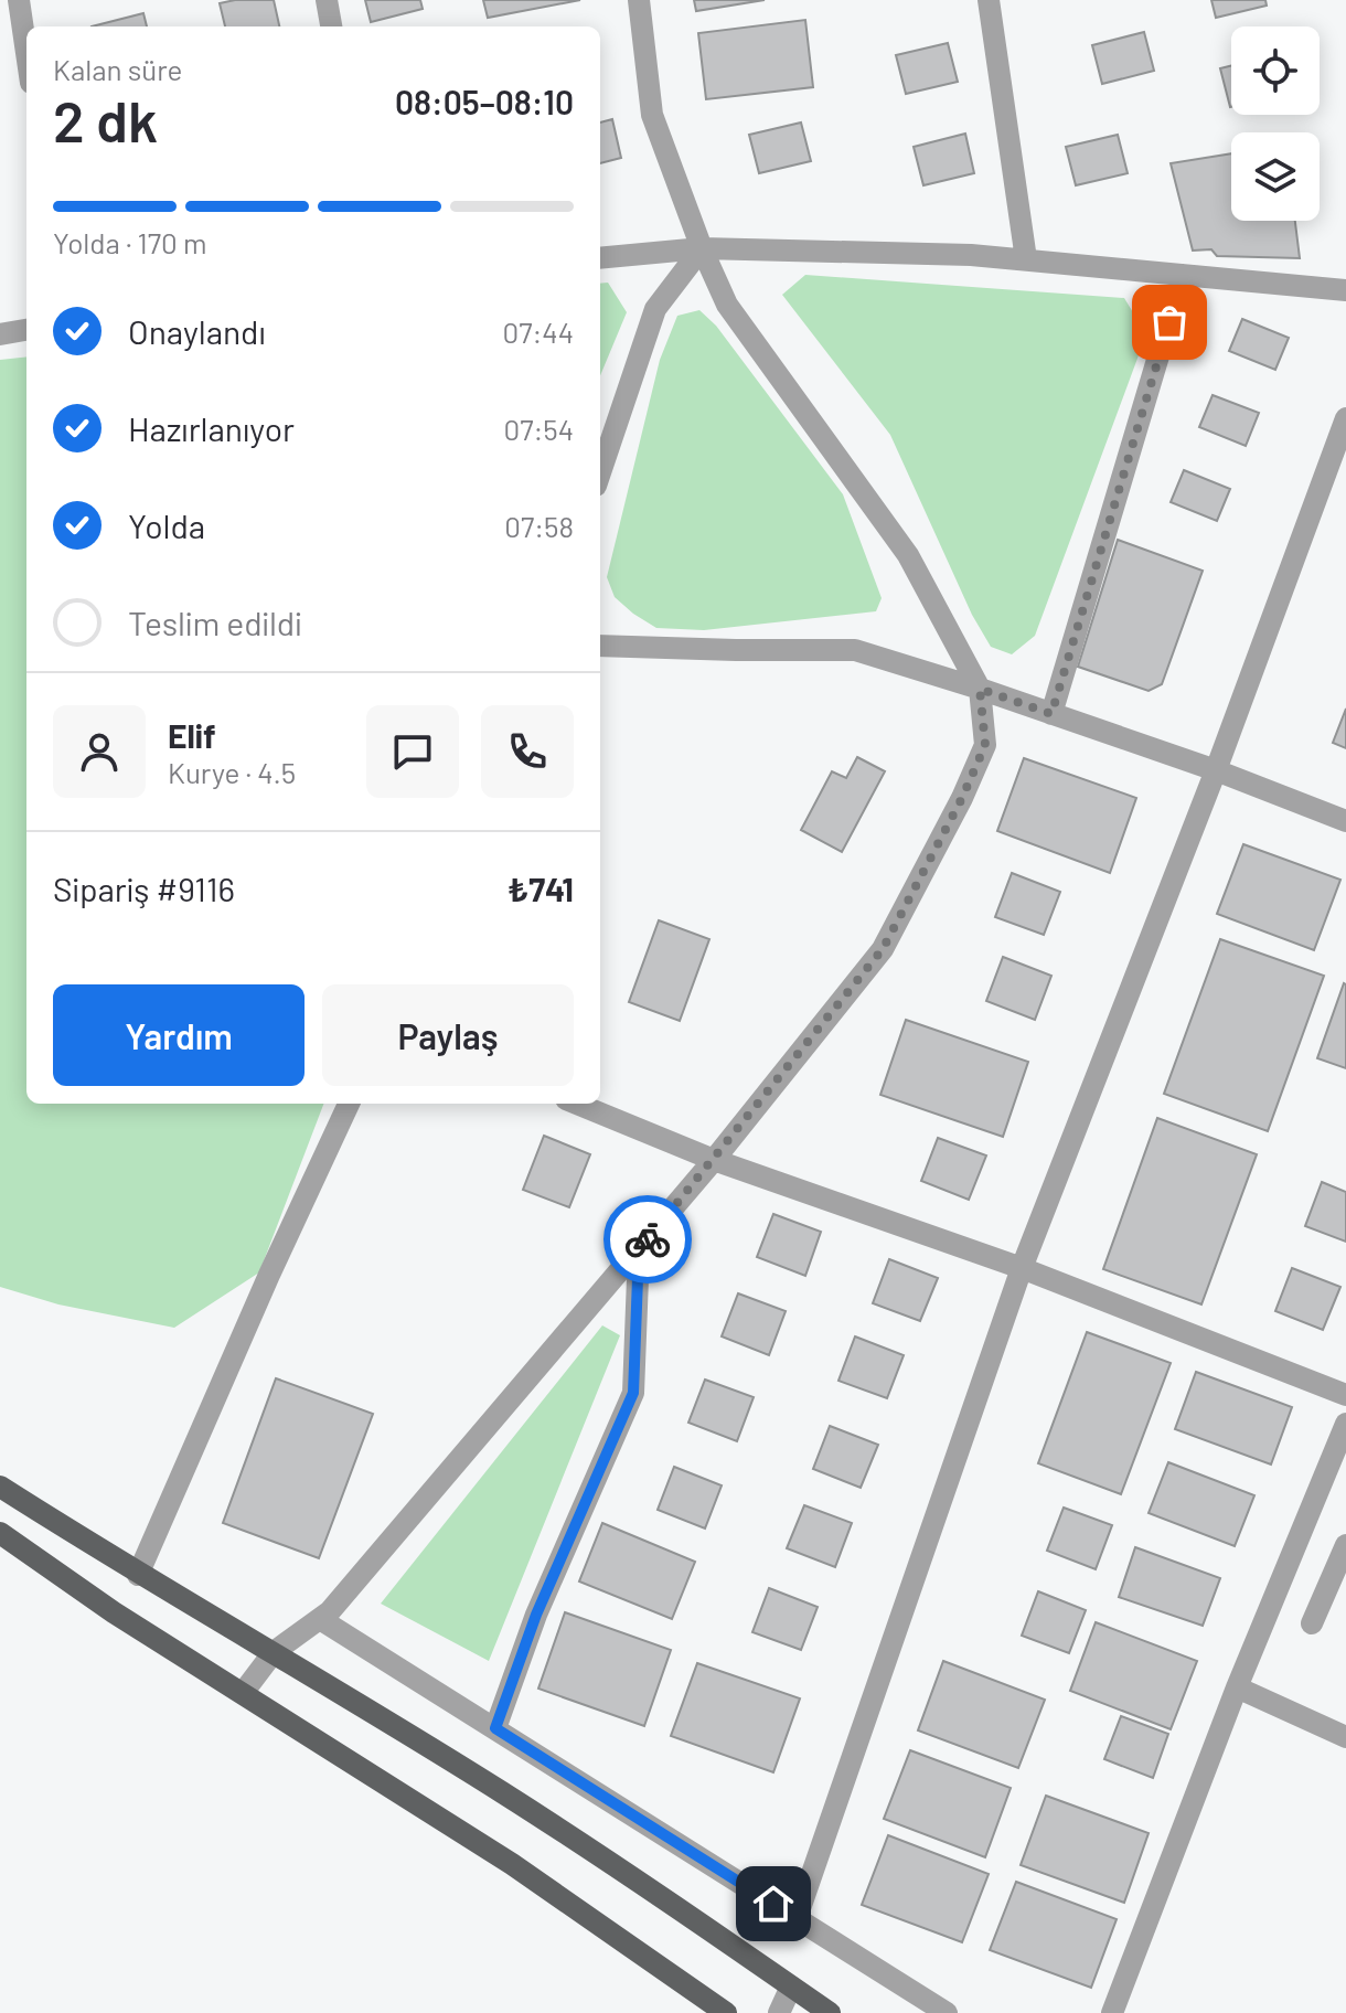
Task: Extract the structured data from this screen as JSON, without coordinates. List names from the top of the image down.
{
  "page": {
    "heading": ["2 dk", "Kalan süre", "08:05–08:10"],
    "panel": [
      "Elif",
      "Kurye · 4.5",
      "Sipariş #9116",
      "₺741"
    ],
    "bar": "Yolda · 170 m",
    "list": [
      ["Onaylandı", "07:44"],
      ["Hazırlanıyor", "07:54"],
      ["Yolda", "07:58"],
      "Teslim edildi"
    ],
    "buttons": ["Yardım", "Paylaş"]
  }
}
